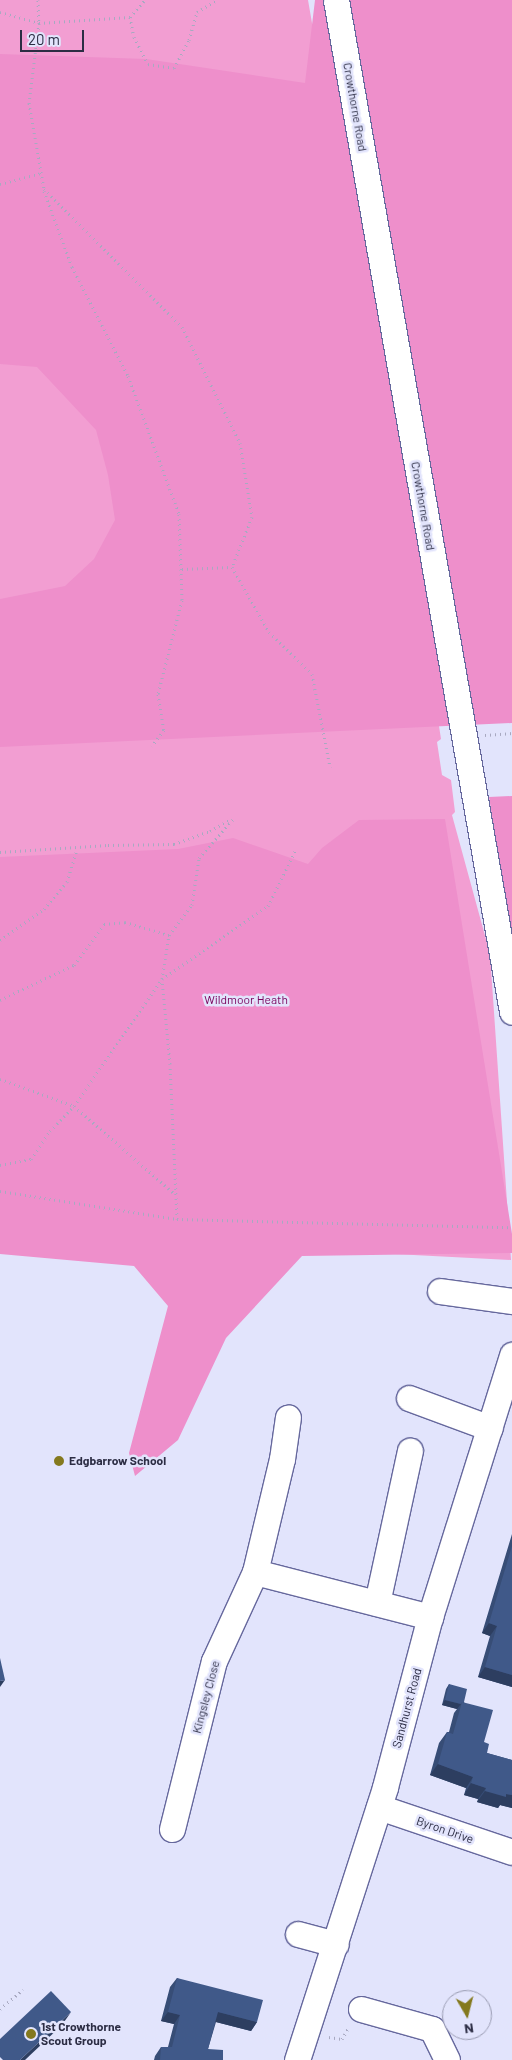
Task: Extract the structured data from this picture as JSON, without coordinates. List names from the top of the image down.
{
  "streets": {
    "street": [
      "Crowthorne Road",
      "Kingsley Close",
      "Sandhurst Road",
      "Byron Drive"
    ]
  },
  "crossings": [
    ["Sandhurst Road", "Byron Drive"]
  ],
  "parks": ["Wildmoor Heath"],
  "places": ["Edgbarrow School", "1st Crowthorne Scout Group"],
  "scale_bar": "20 m",
  "north": "bottom"
}
